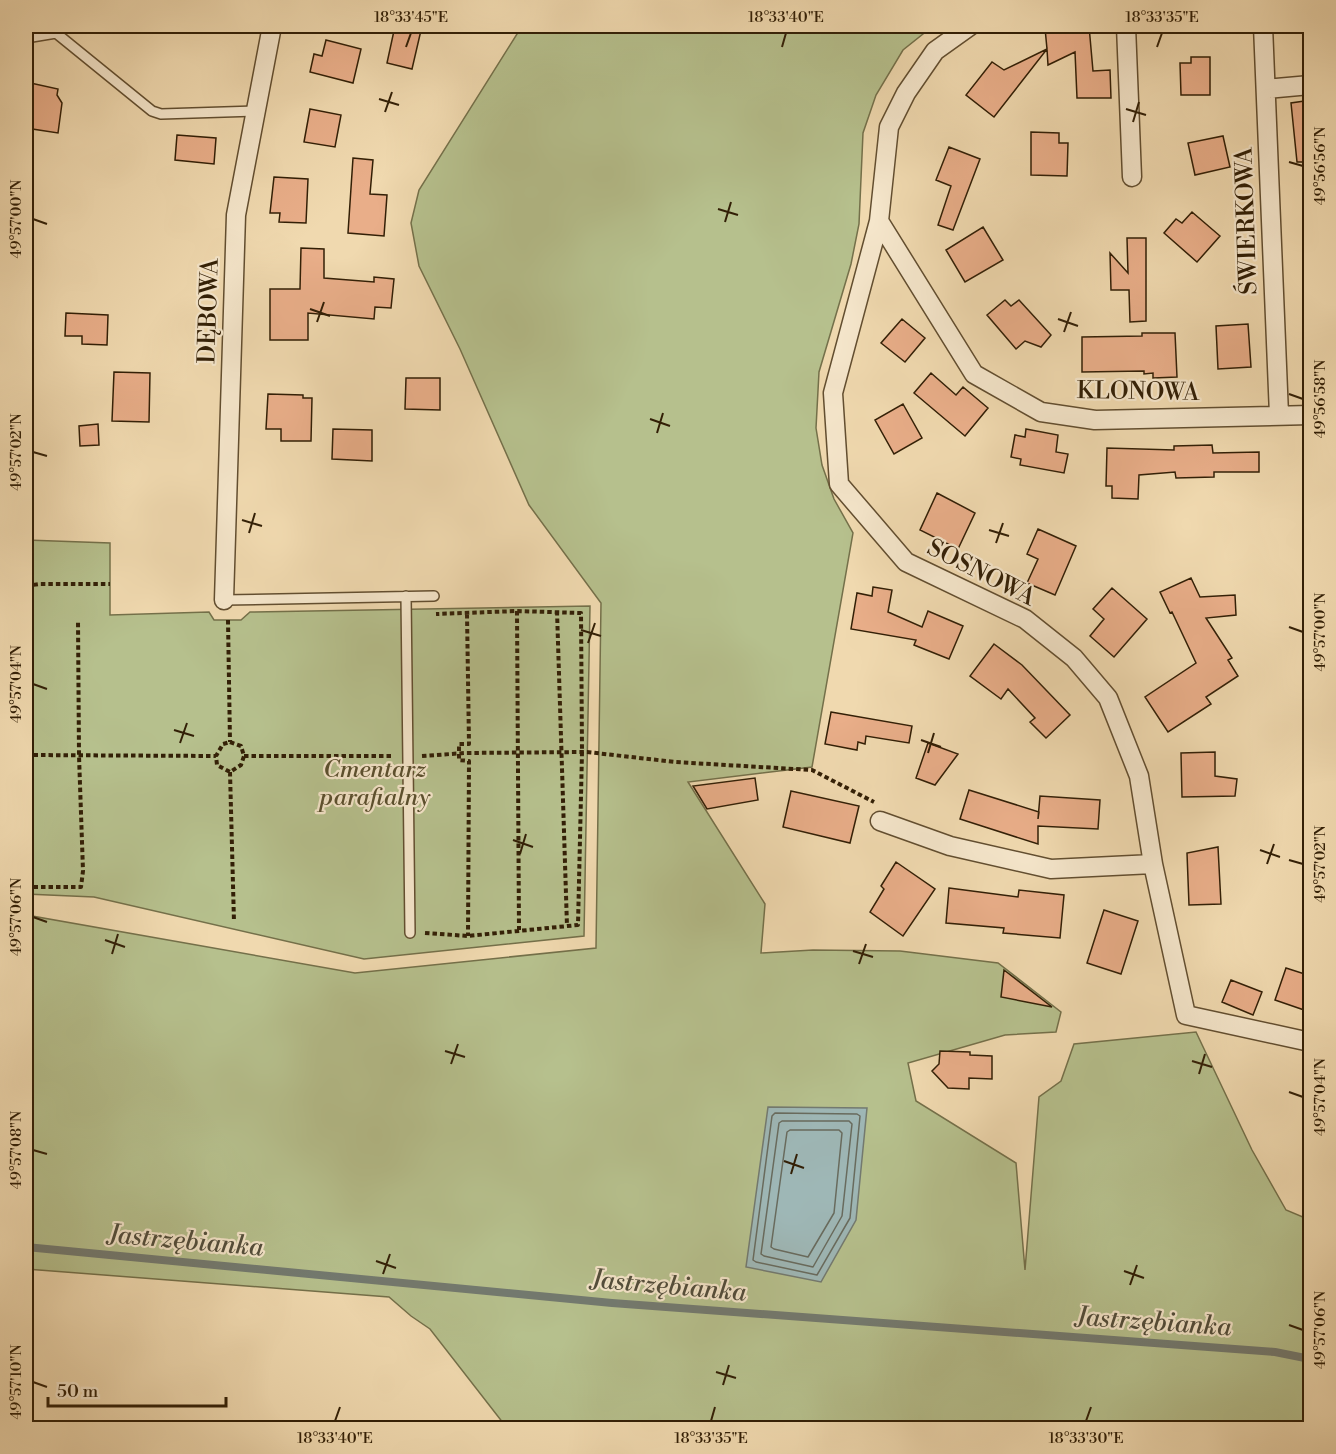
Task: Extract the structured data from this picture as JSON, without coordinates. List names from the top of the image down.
{
  "streets": {
    "street": [
      "ŚWIERKOWA",
      "DĘBOWA",
      "KLONOWA",
      "SOSNOWA"
    ]
  },
  "crossings": [
    ["ŚWIERKOWA", "KLONOWA"],
    ["KLONOWA", "SOSNOWA"]
  ],
  "water": ["Jastrzębianka"],
  "parks": ["Cmentarz parafialny"],
  "scale_bar": "50 m",
  "coordinates": [
    "18°33'45\"E",
    "18°33'40\"E",
    "18°33'35\"E",
    "49°56'56\"N",
    "49°57'00\"N",
    "49°56'58\"N",
    "49°57'02\"N",
    "49°57'04\"N",
    "49°57'06\"N",
    "49°57'08\"N",
    "49°57'10\"N",
    "18°33'30\"E"
  ]
}
